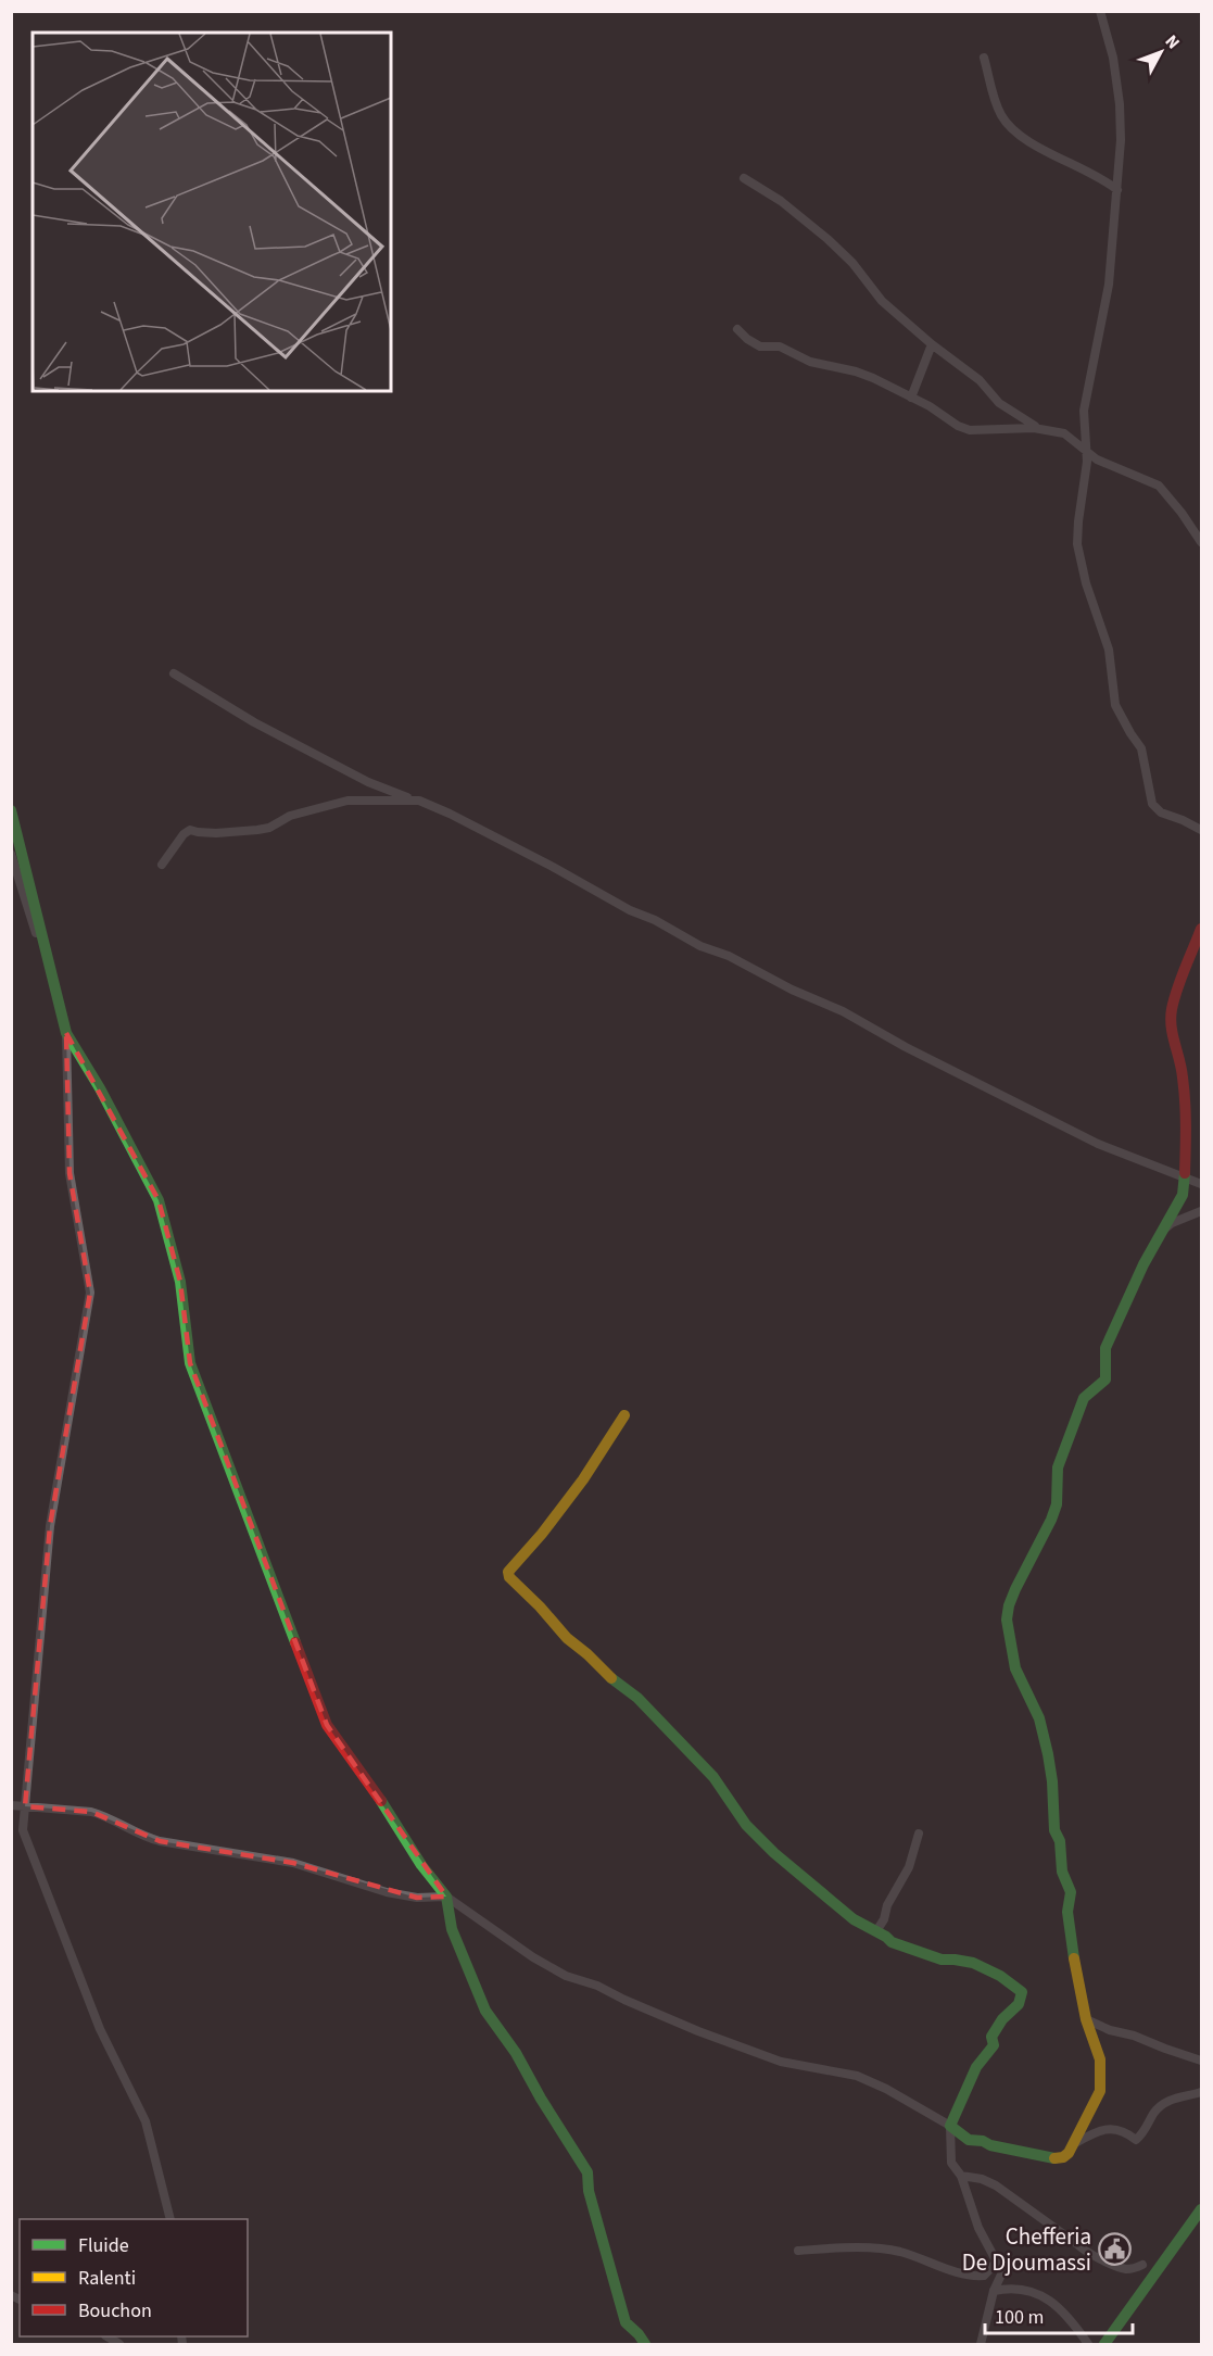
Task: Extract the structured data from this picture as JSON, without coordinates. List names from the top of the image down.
{
  "places": {
    "public building": ["Chefferia De Djoumassi"]
  },
  "legend": ["Fluide", "Ralenti", "Bouchon"],
  "scale_bar": "100 m",
  "north": "top right"
}
